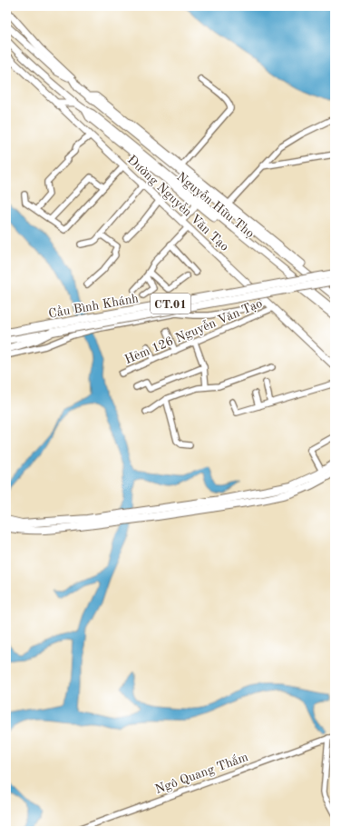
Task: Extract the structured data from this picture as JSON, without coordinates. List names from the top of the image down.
{
  "streets": {
    "highway": ["CT.01", "Cầu Bình Khánh"],
    "main road": ["Đường Nguyễn Văn Tạo", "Nguyễn Hữu Thọ"],
    "street": ["Hẻm 126 Nguyễn Văn Tạo", "Ngô Quang Thắm"]
  },
  "crossings": [
    ["Đường Nguyễn Văn Tạo", "Hẻm 126 Nguyễn Văn Tạo"],
    ["CT.01", "Cầu Bình Khánh"]
  ]
}
